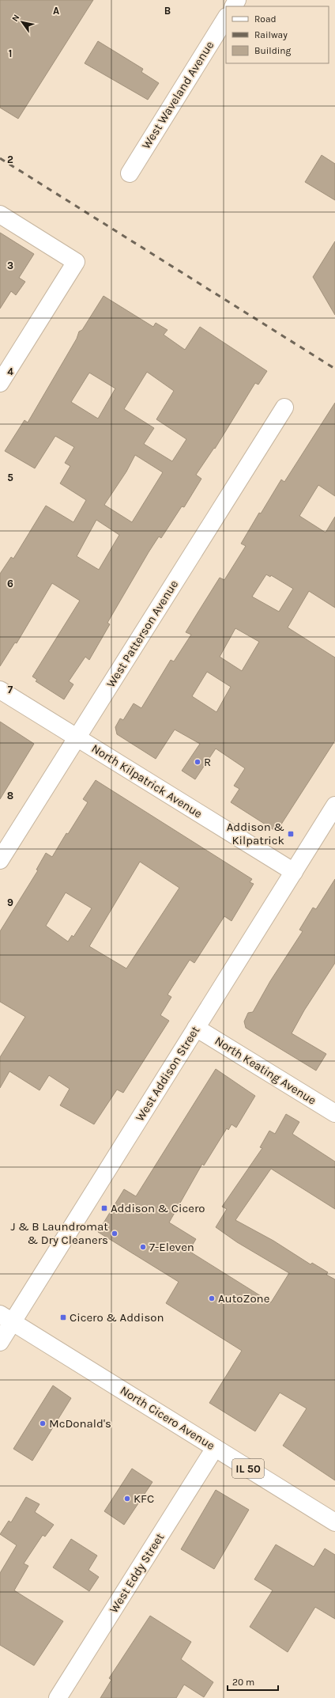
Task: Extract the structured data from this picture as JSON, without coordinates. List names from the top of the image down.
{
  "streets": {
    "street": [
      "West Waveland Avenue",
      "West Patterson Avenue",
      "North Kilpatrick Avenue",
      "North Keating Avenue",
      "West Addison Street",
      "North Cicero Avenue",
      "IL 50",
      "West Eddy Street"
    ]
  },
  "crossings": [
    ["West Patterson Avenue", "North Kilpatrick Avenue"],
    ["North Kilpatrick Avenue", "West Addison Street"],
    ["North Keating Avenue", "West Addison Street"],
    ["West Addison Street", "North Cicero Avenue"],
    ["North Cicero Avenue", "West Eddy Street"]
  ],
  "places": {
    "other": [
      "R",
      "J & B Laundromat & Dry Cleaners",
      "7-Eleven",
      "AutoZone",
      "McDonald's",
      "KFC"
    ],
    "transit": ["Addison & Kilpatrick", "Addison & Cicero", "Cicero & Addison"]
  },
  "legend": ["Road", "Railway", "Building"],
  "scale_bar": "20 m",
  "north": "top left",
  "grid": {
    "columns": ["A", "B"],
    "rows": [
      "1",
      "2",
      "3",
      "4",
      "5",
      "6",
      "7",
      "8",
      "9"
    ]
  }
}
